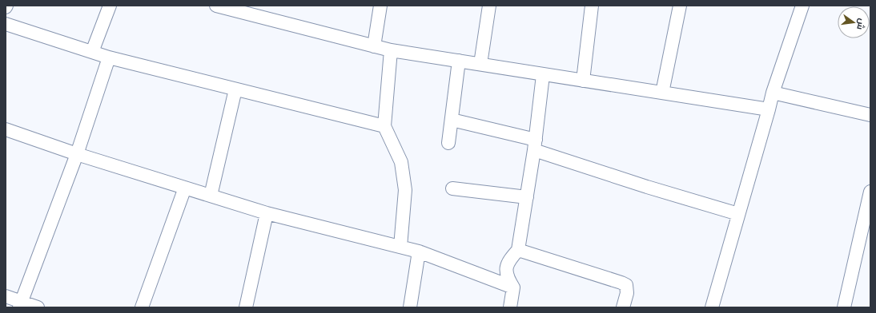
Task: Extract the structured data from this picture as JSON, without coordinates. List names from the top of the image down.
{
  "north": "right"
}
